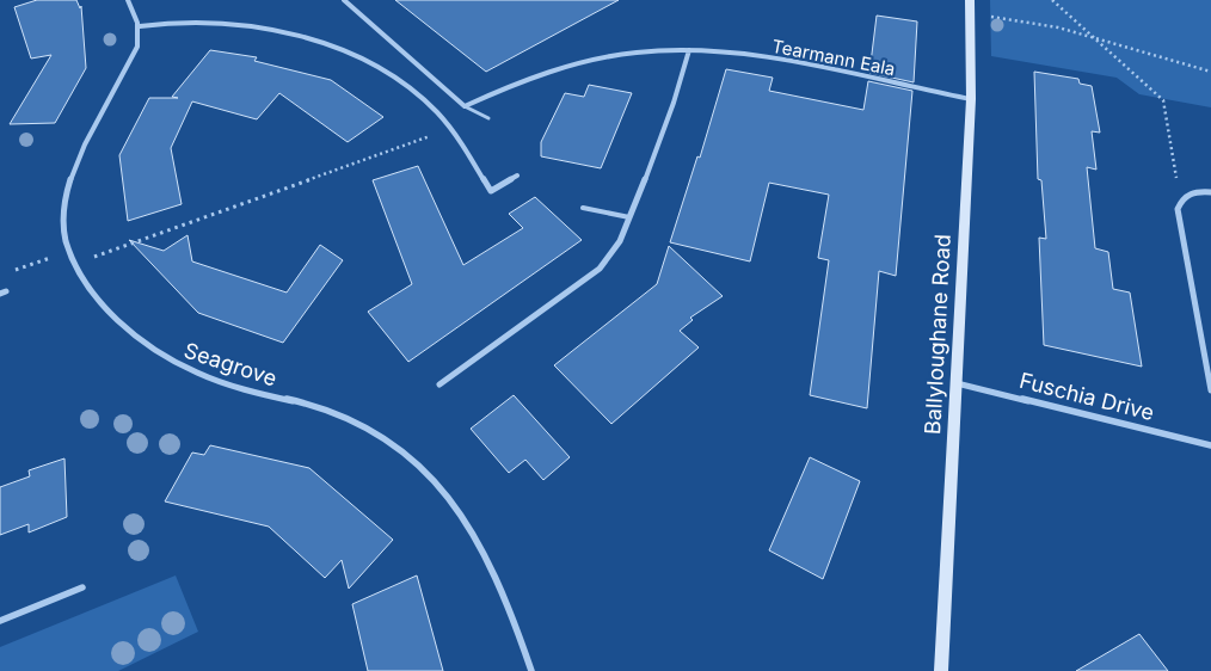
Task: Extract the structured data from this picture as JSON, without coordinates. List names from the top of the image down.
{
  "streets": {
    "street": [
      "Tearmann Eala",
      "Ballyloughane Road",
      "Seagrove",
      "Fuschia Drive"
    ]
  },
  "crossings": [
    ["Tearmann Eala", "Ballyloughane Road"],
    ["Ballyloughane Road", "Fuschia Drive"]
  ]
}
